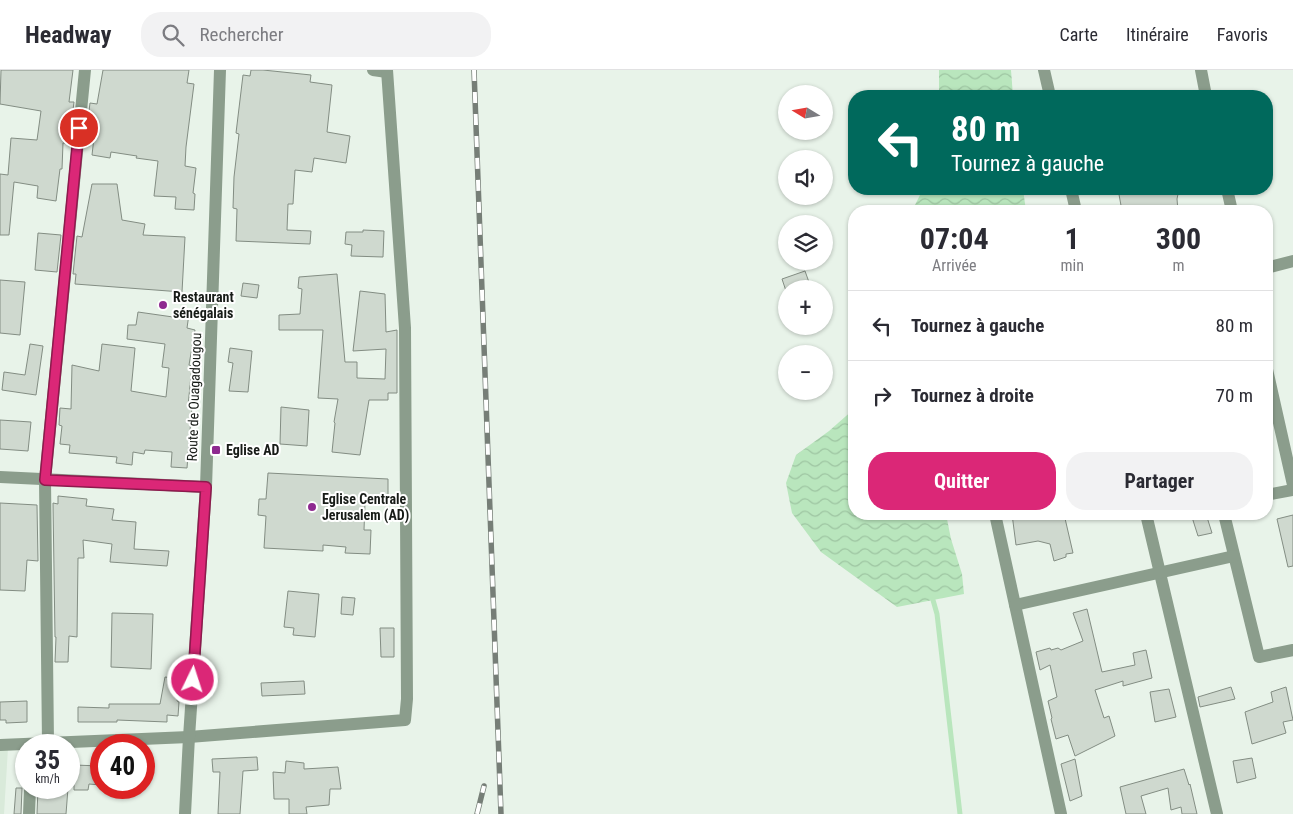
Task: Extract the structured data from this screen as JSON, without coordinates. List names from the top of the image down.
{
  "streets": {
    "street": ["Route de Ouagadougou"]
  },
  "places": {
    "other": ["Restaurant sénégalais", "Eglise Centrale Jerusalem (AD)"],
    "transit": ["Eglise AD"]
  },
  "north": "left",
  "page": {
    "header": "Headway",
    "search": "Rechercher",
    "nav": ["Carte", "Itinéraire", "Favoris"],
    "map_buttons": ["+", "−"],
    "turn": ["80 m", "Tournez à gauche"],
    "eta": [
      "07:04",
      "Arrivée",
      "1",
      "min",
      "300",
      "m"
    ],
    "list": [
      {
        "name": "Tournez à gauche",
        "value": "80 m"
      },
      {
        "name": "Tournez à droite",
        "value": "70 m"
      }
    ],
    "buttons": ["Quitter", "Partager"],
    "speed": "35 km/h",
    "limit": "40"
  }
}
